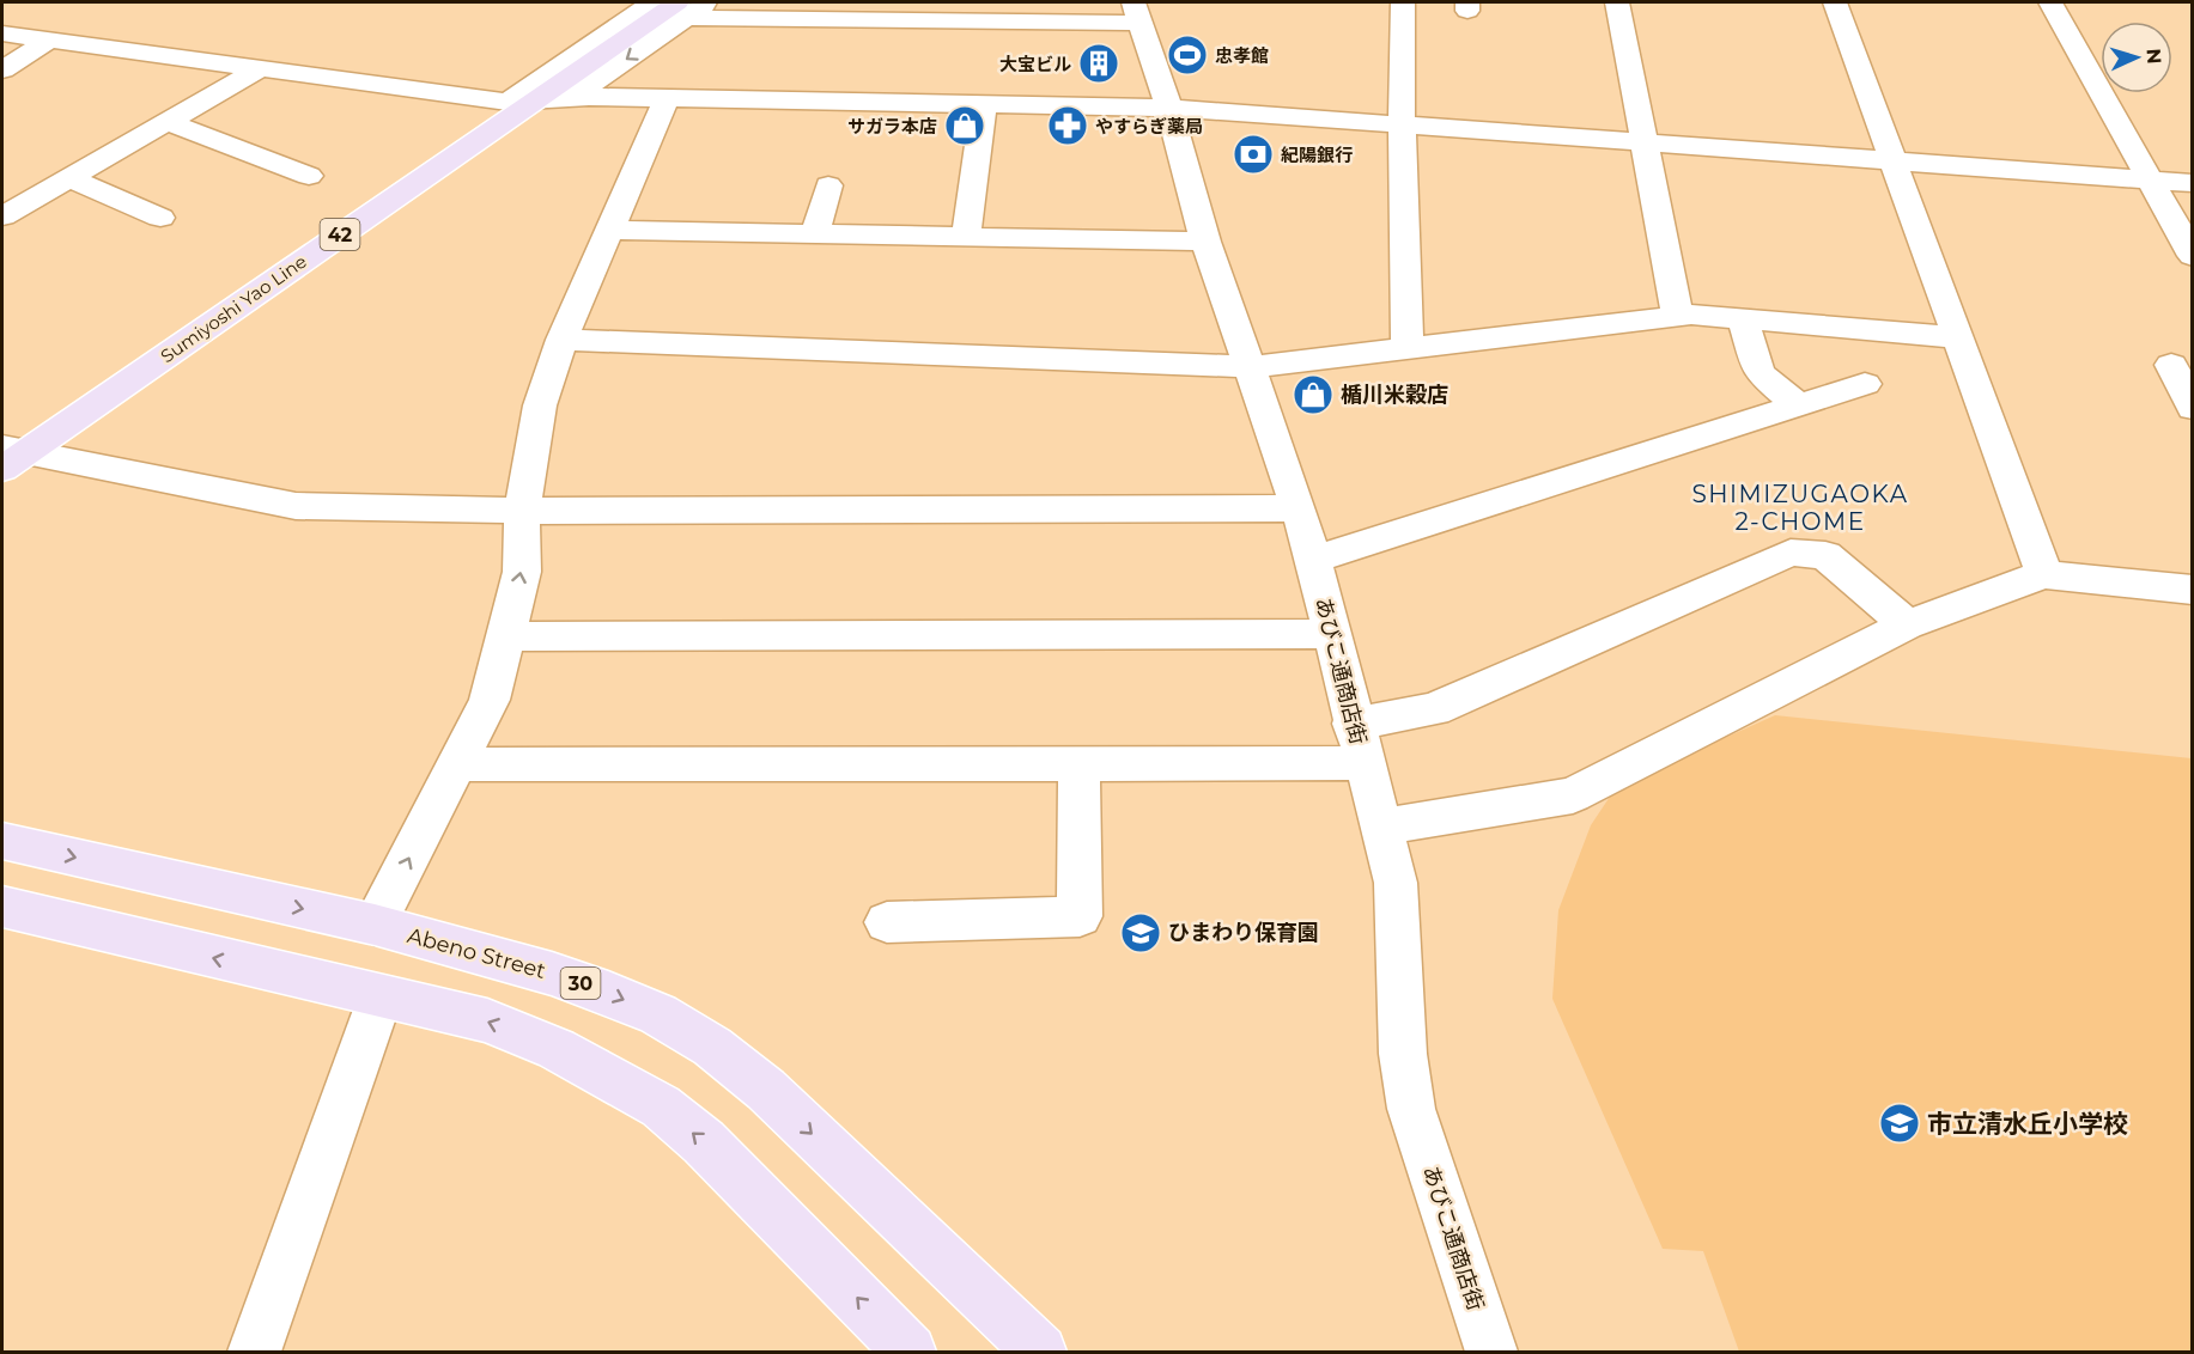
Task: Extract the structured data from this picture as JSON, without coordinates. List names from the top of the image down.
{
  "streets": {
    "main road": [
      "42",
      "Sumiyoshi Yao Line",
      "Abeno Street",
      "30"
    ],
    "street": ["あびこ通商店街"]
  },
  "districts": ["SHIMIZUGAOKA 2-CHOME"],
  "places": {
    "sports": ["忠孝館"],
    "building": ["大宝ビル"],
    "shop": ["サガラ本店", "楯川米穀店"],
    "pharmacy": ["やすらぎ薬局"],
    "bank": ["紀陽銀行"],
    "school or university": ["ひまわり保育園", "市立清水丘小学校"]
  },
  "north": "right"
}
